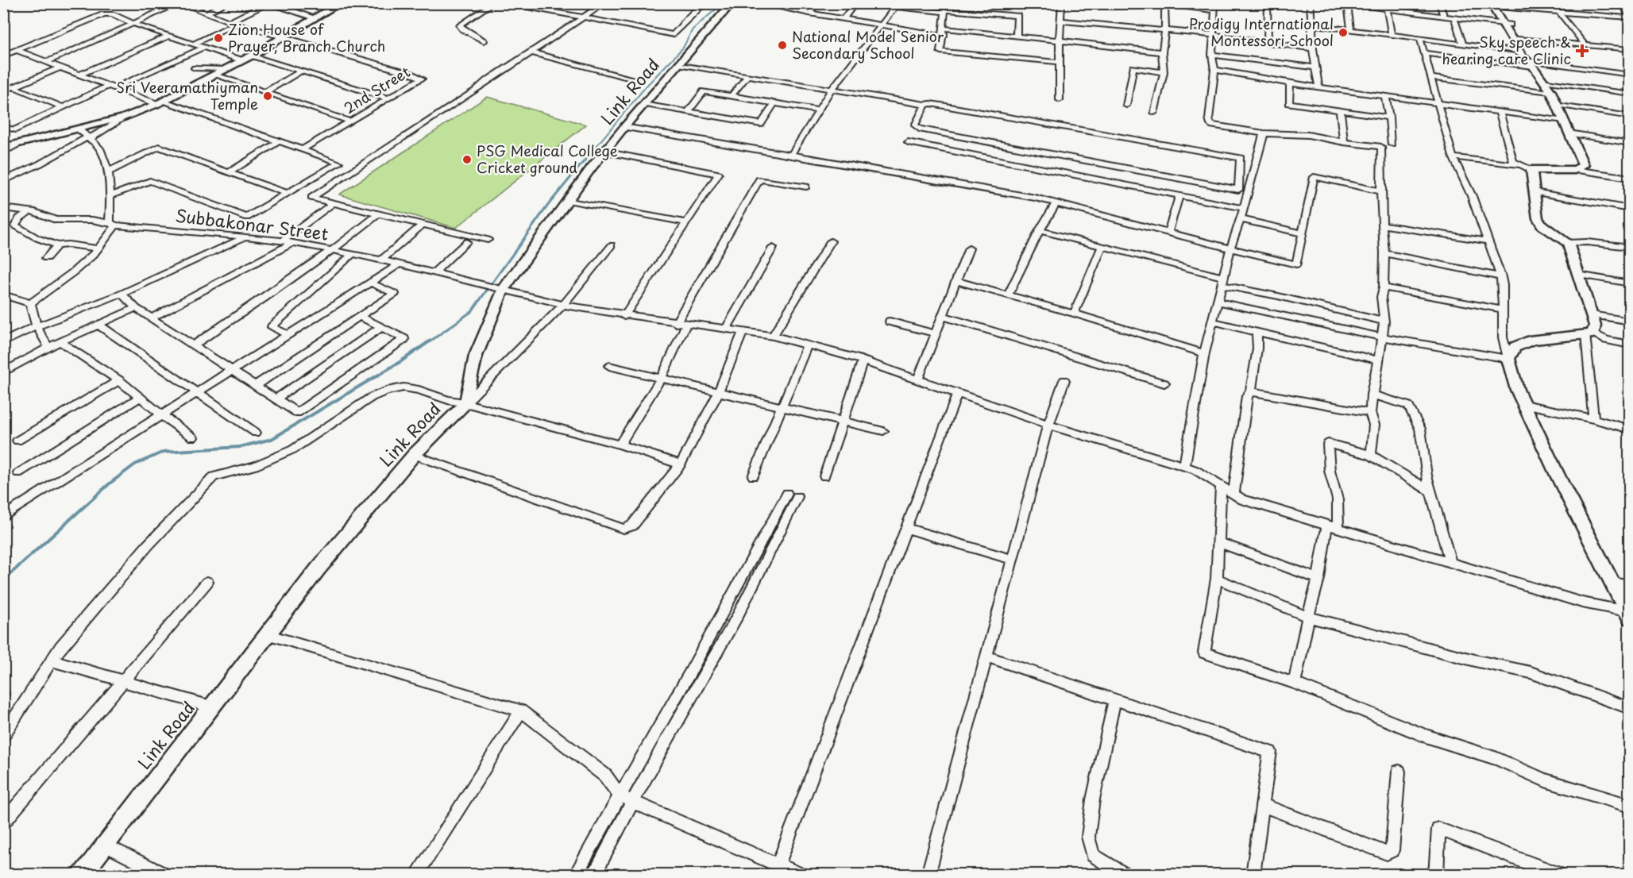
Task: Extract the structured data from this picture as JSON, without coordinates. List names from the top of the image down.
{
  "streets": {
    "street": ["2nd Street", "Link Road", "Subbakonar Street"]
  },
  "crossings": [
    ["Link Road", "Subbakonar Street"]
  ],
  "places": {
    "other": [
      "Prodigy International Montessori School",
      "Zion House of Prayer, Branch Church",
      "National Model Senior Secondary School",
      "Sri Veeramathiyman Temple",
      "PSG Medical College Cricket ground"
    ],
    "health": ["Sky speech & hearing care Clinic"]
  }
}
